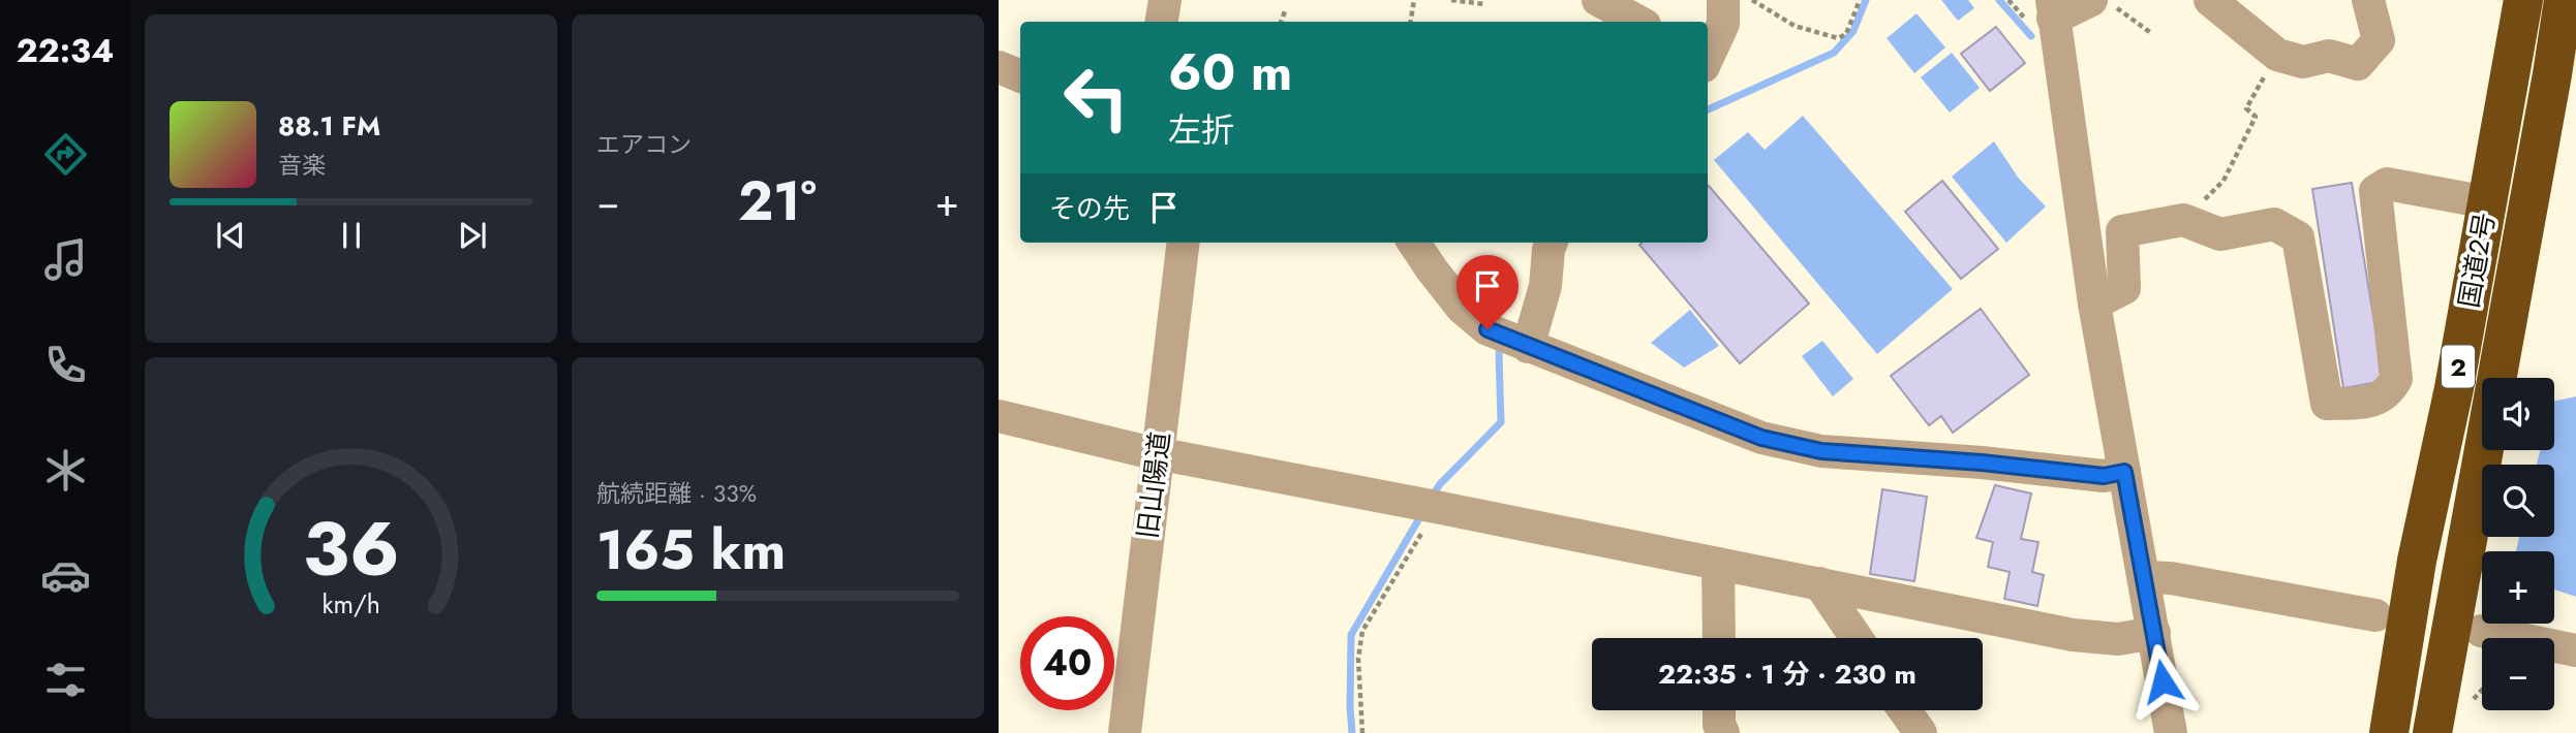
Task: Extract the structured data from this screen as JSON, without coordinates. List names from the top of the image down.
{
  "streets": {
    "highway": ["国道2号", "2"],
    "street": ["旧山陽道"]
  },
  "page": {
    "tabs": "22:34",
    "tile": [
      "エアコン",
      ["航続距離 · 33%", "165 km"]
    ],
    "turn": ["60 m", "左折"],
    "song": ["88.1 FM", "音楽"],
    "heat": ["−", "21°", "+"],
    "then": "その先",
    "map_buttons": ["+", "−"],
    "limit": "40",
    "trip": "22:35 · 1 分 · 230 m",
    "gauge": ["36", "km/h"]
  }
}
